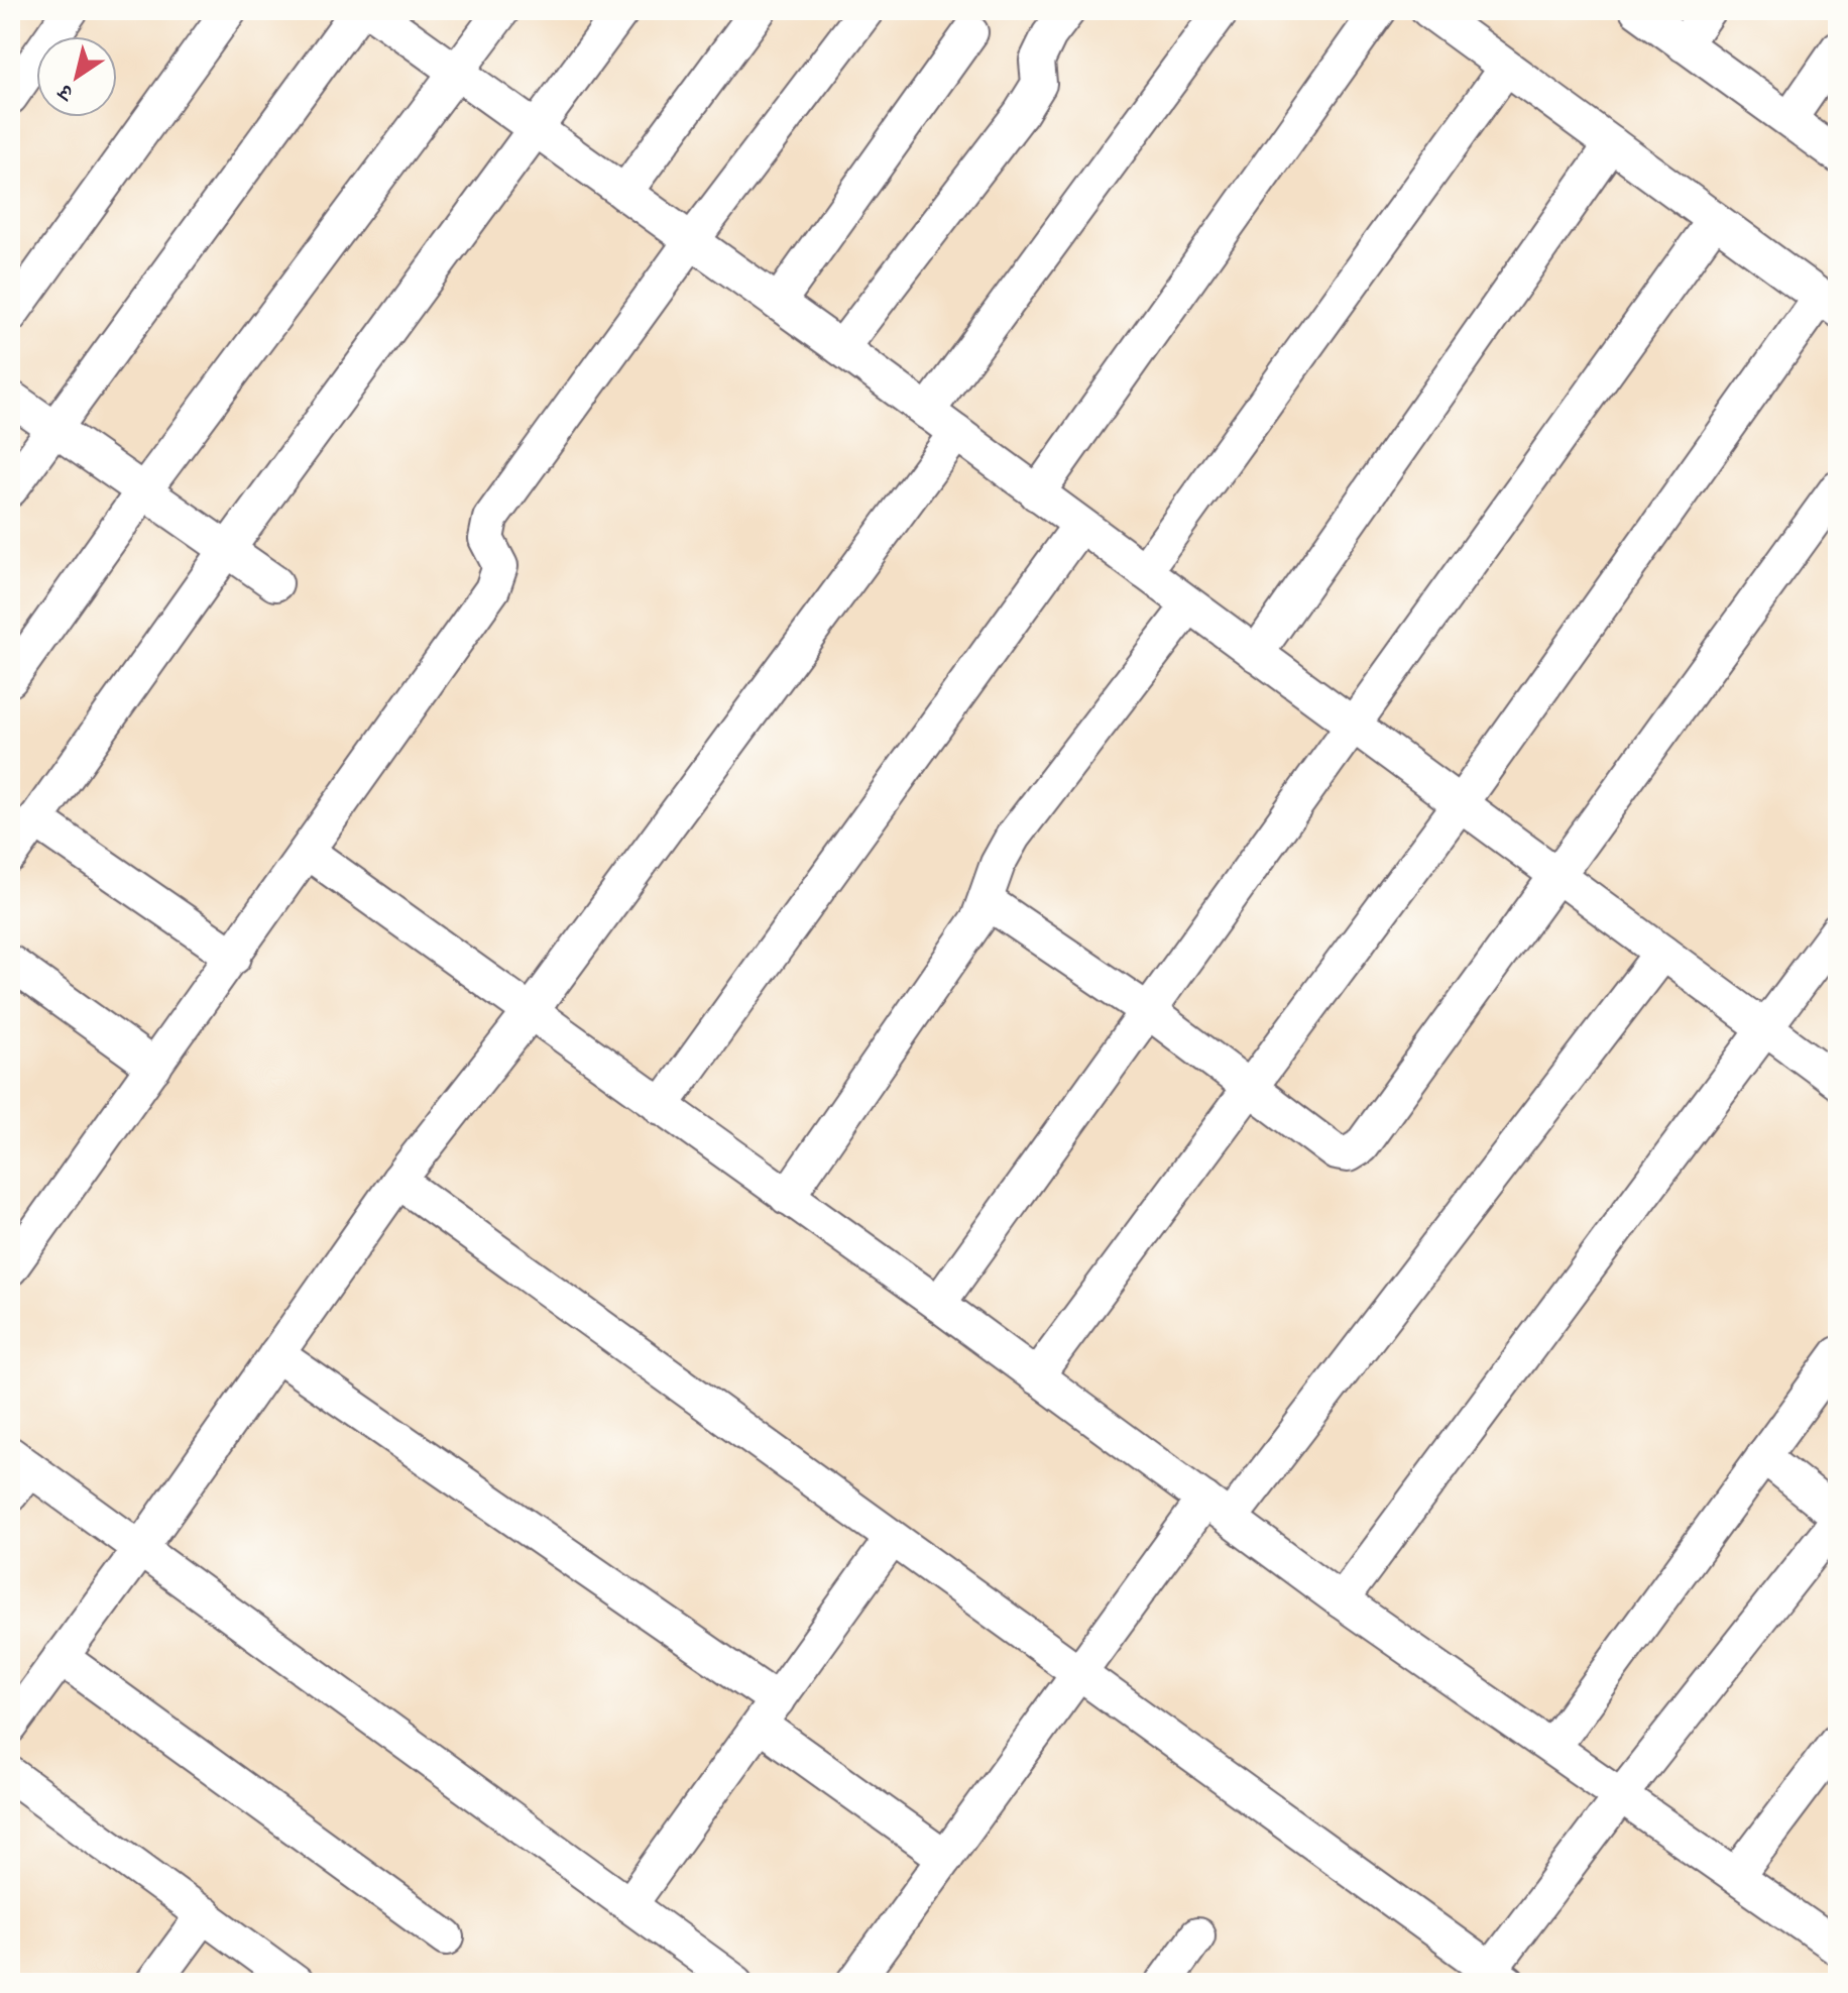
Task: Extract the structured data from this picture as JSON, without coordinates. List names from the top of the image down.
{
  "north": "bottom left"
}
